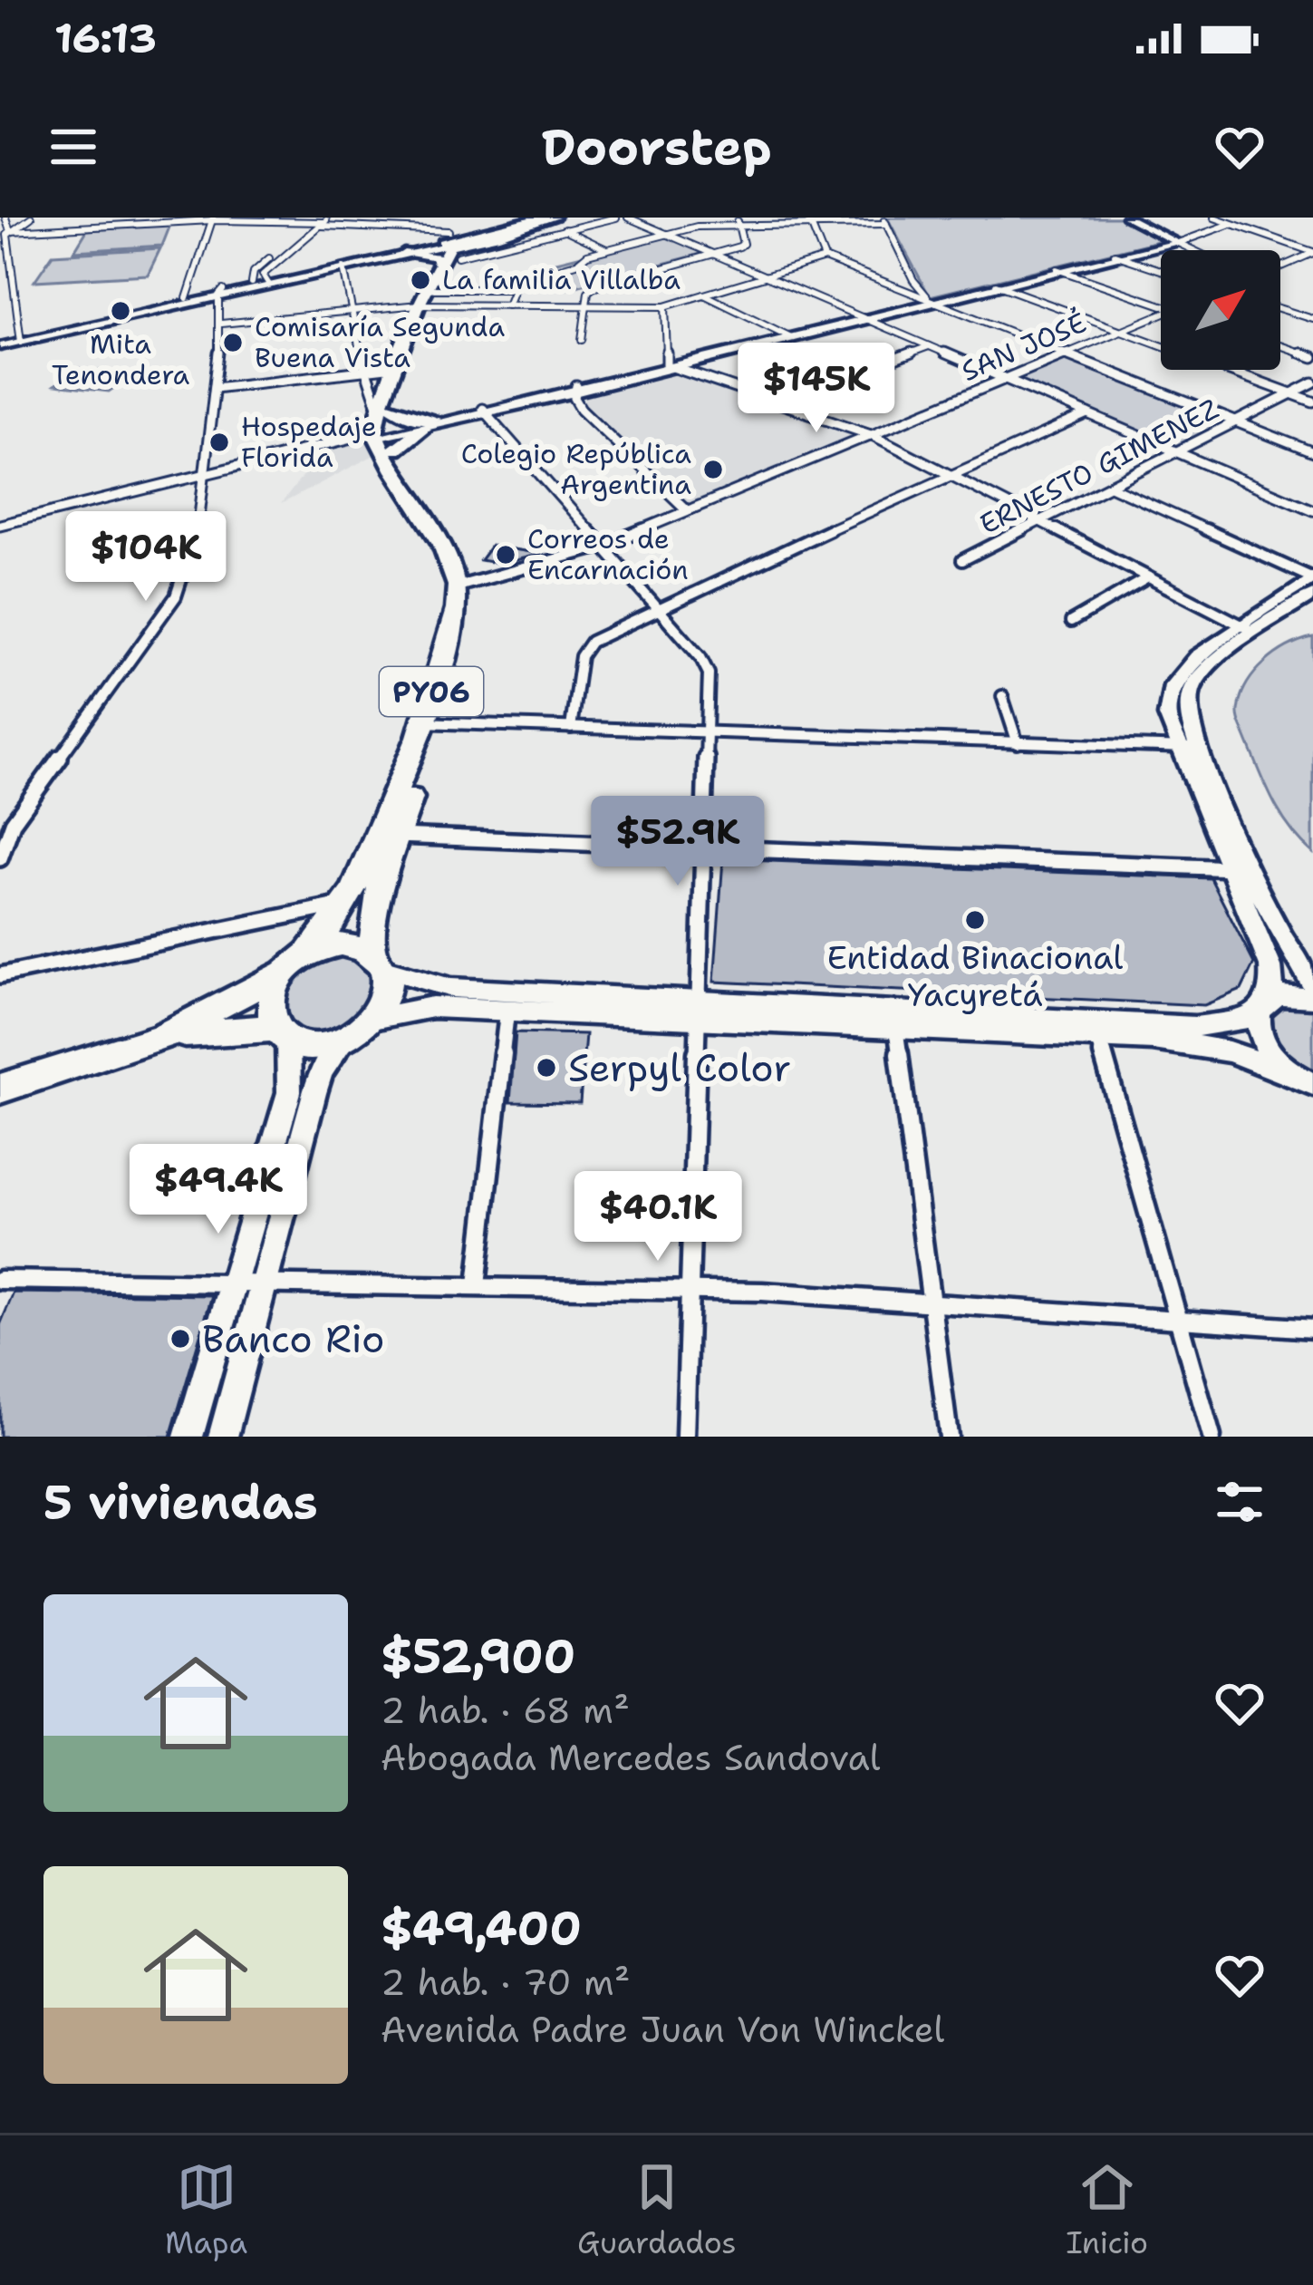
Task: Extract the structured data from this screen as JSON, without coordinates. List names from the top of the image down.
{
  "streets": {
    "highway": ["PY06"],
    "street": ["SAN JOSÉ", "ERNESTO GIMENEZ"]
  },
  "crossings": [
    ["SAN JOSÉ", "PY06"]
  ],
  "places": [
    "La familia Villalba",
    "Mita Tenondera",
    "Comisaría Segunda Buena Vista",
    "Hospedaje Florida",
    "Colegio República Argentina",
    "Correos de Encarnación",
    "Entidad Binacional Yacyretá",
    "Serpyl Color",
    "Banco Rio"
  ],
  "north": "top right",
  "page": {
    "status": "16:13",
    "header": "Doorstep",
    "price": [
      "$145K",
      "$104K",
      "$52.9K",
      "$49.4K",
      "$40.1K"
    ],
    "heading": "5 viviendas",
    "list": [
      {
        "name": "$52,900",
        "note": "2 hab. · 68 m² · Abogada Mercedes Sandoval"
      },
      {
        "name": "$49,400",
        "note": "2 hab. · 70 m² · Avenida Padre Juan Von Winckel"
      }
    ],
    "tabs": ["Mapa", "Guardados", "Inicio"]
  }
}
